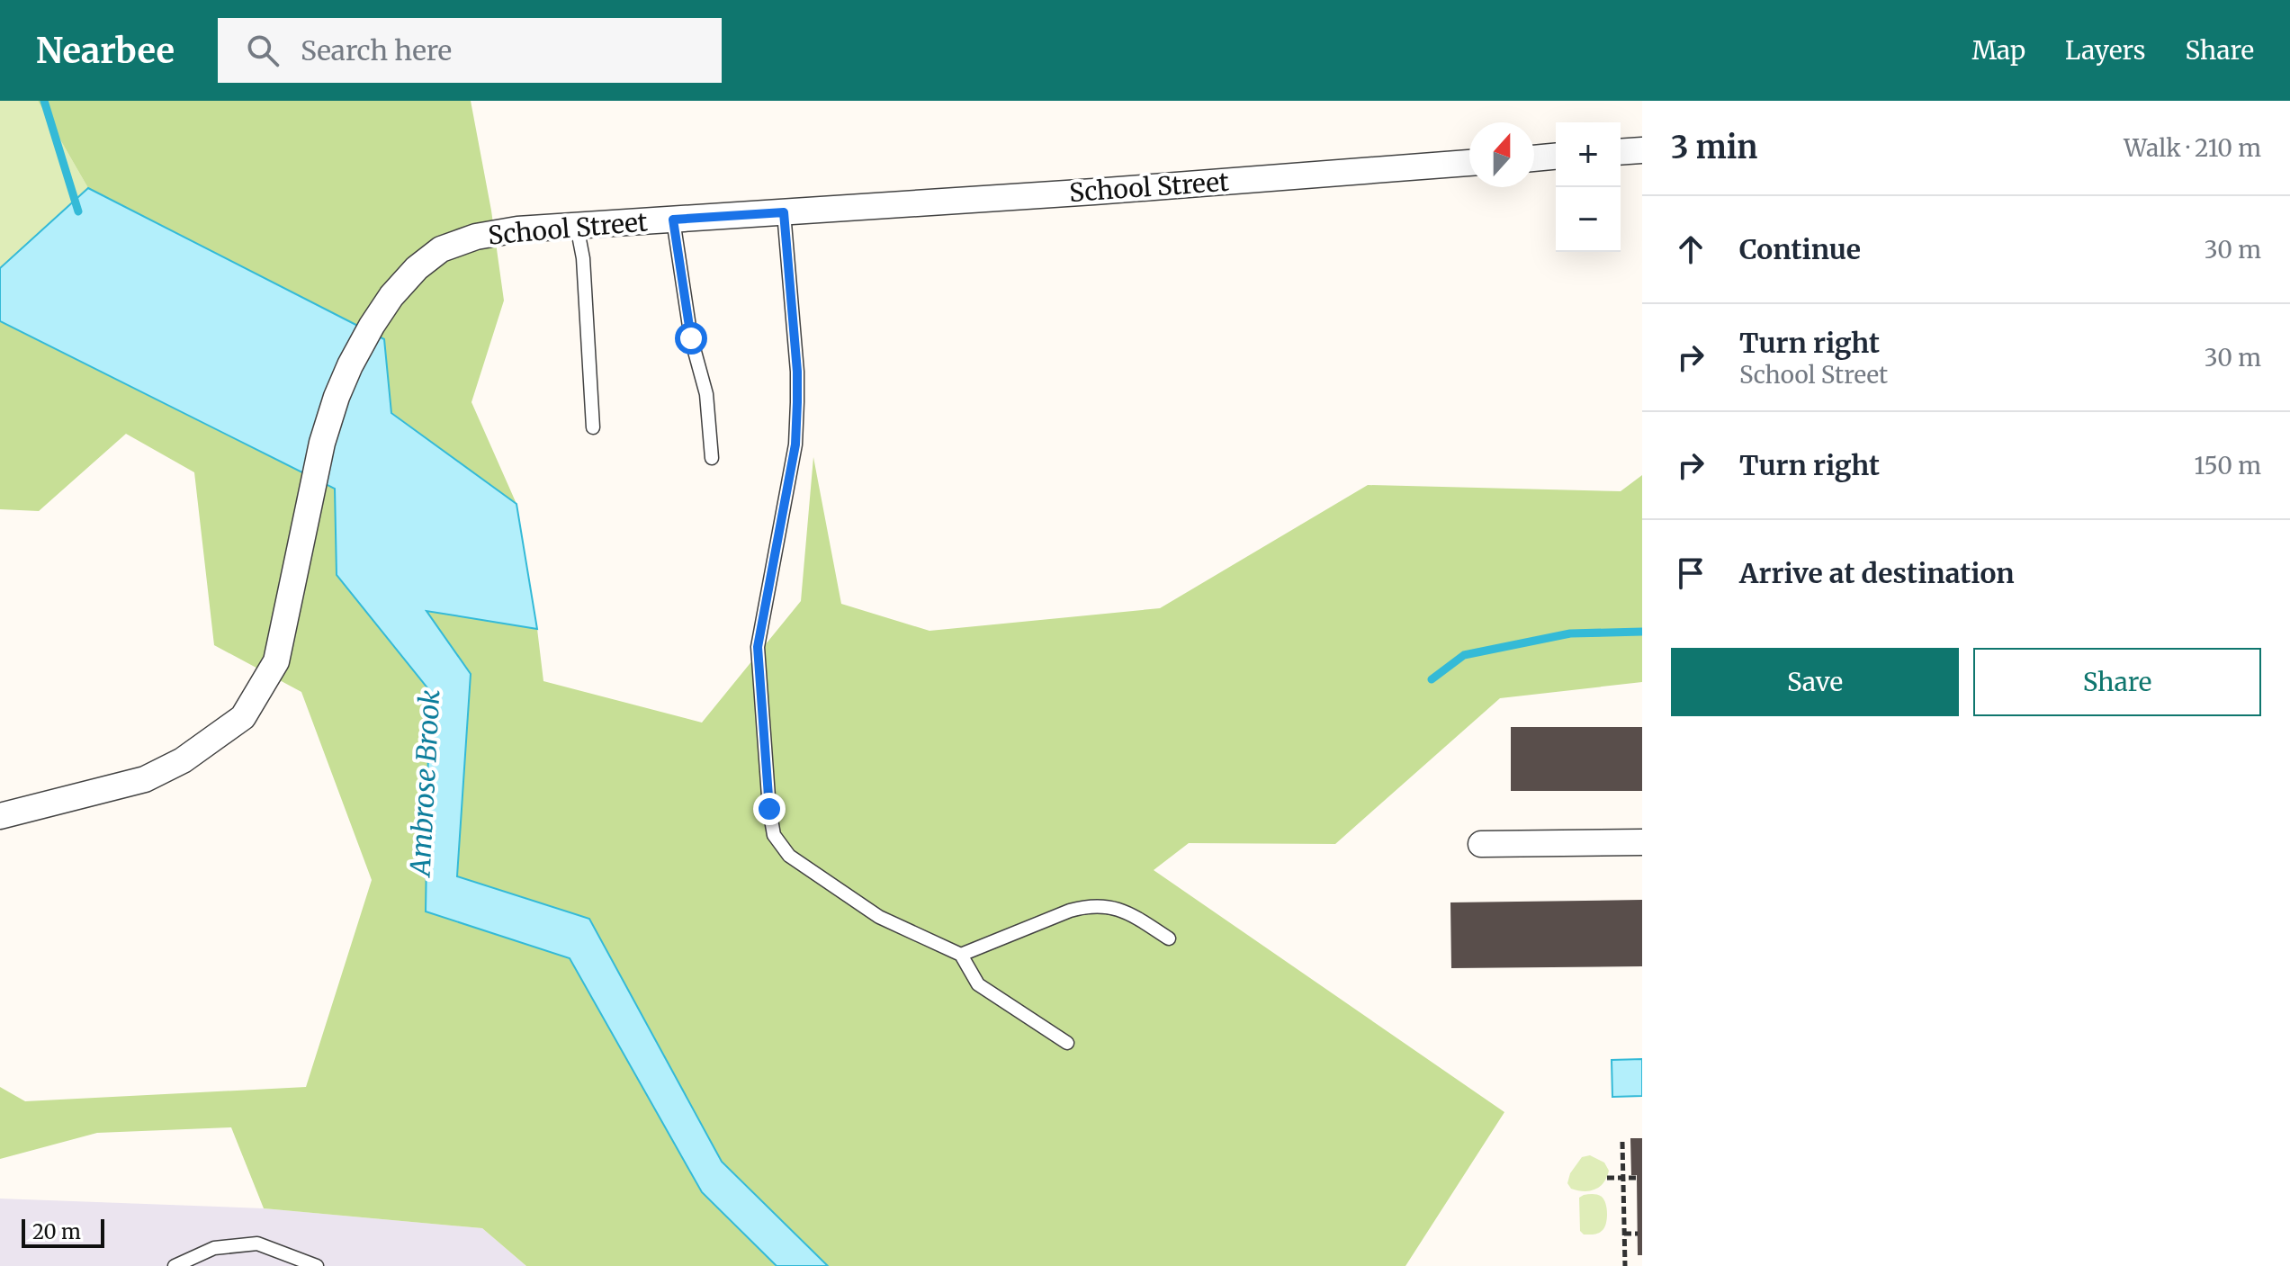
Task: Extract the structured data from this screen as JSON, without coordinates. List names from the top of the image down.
{
  "streets": {
    "street": ["School Street"]
  },
  "water": ["Ambrose Brook"],
  "scale_bar": "20 m",
  "north": "top",
  "page": {
    "header": "Nearbee",
    "search": "Search here",
    "nav": ["Map", "Layers", "Share"],
    "heading": ["3 min", "Walk · 210 m"],
    "map_buttons": ["+", "−"],
    "list": [
      ["Continue", "30 m"],
      ["Turn right", "School Street", "30 m"],
      ["Turn right", "150 m"],
      "Arrive at destination"
    ],
    "buttons": ["Save", "Share"],
    "scale": "20 m"
  }
}
